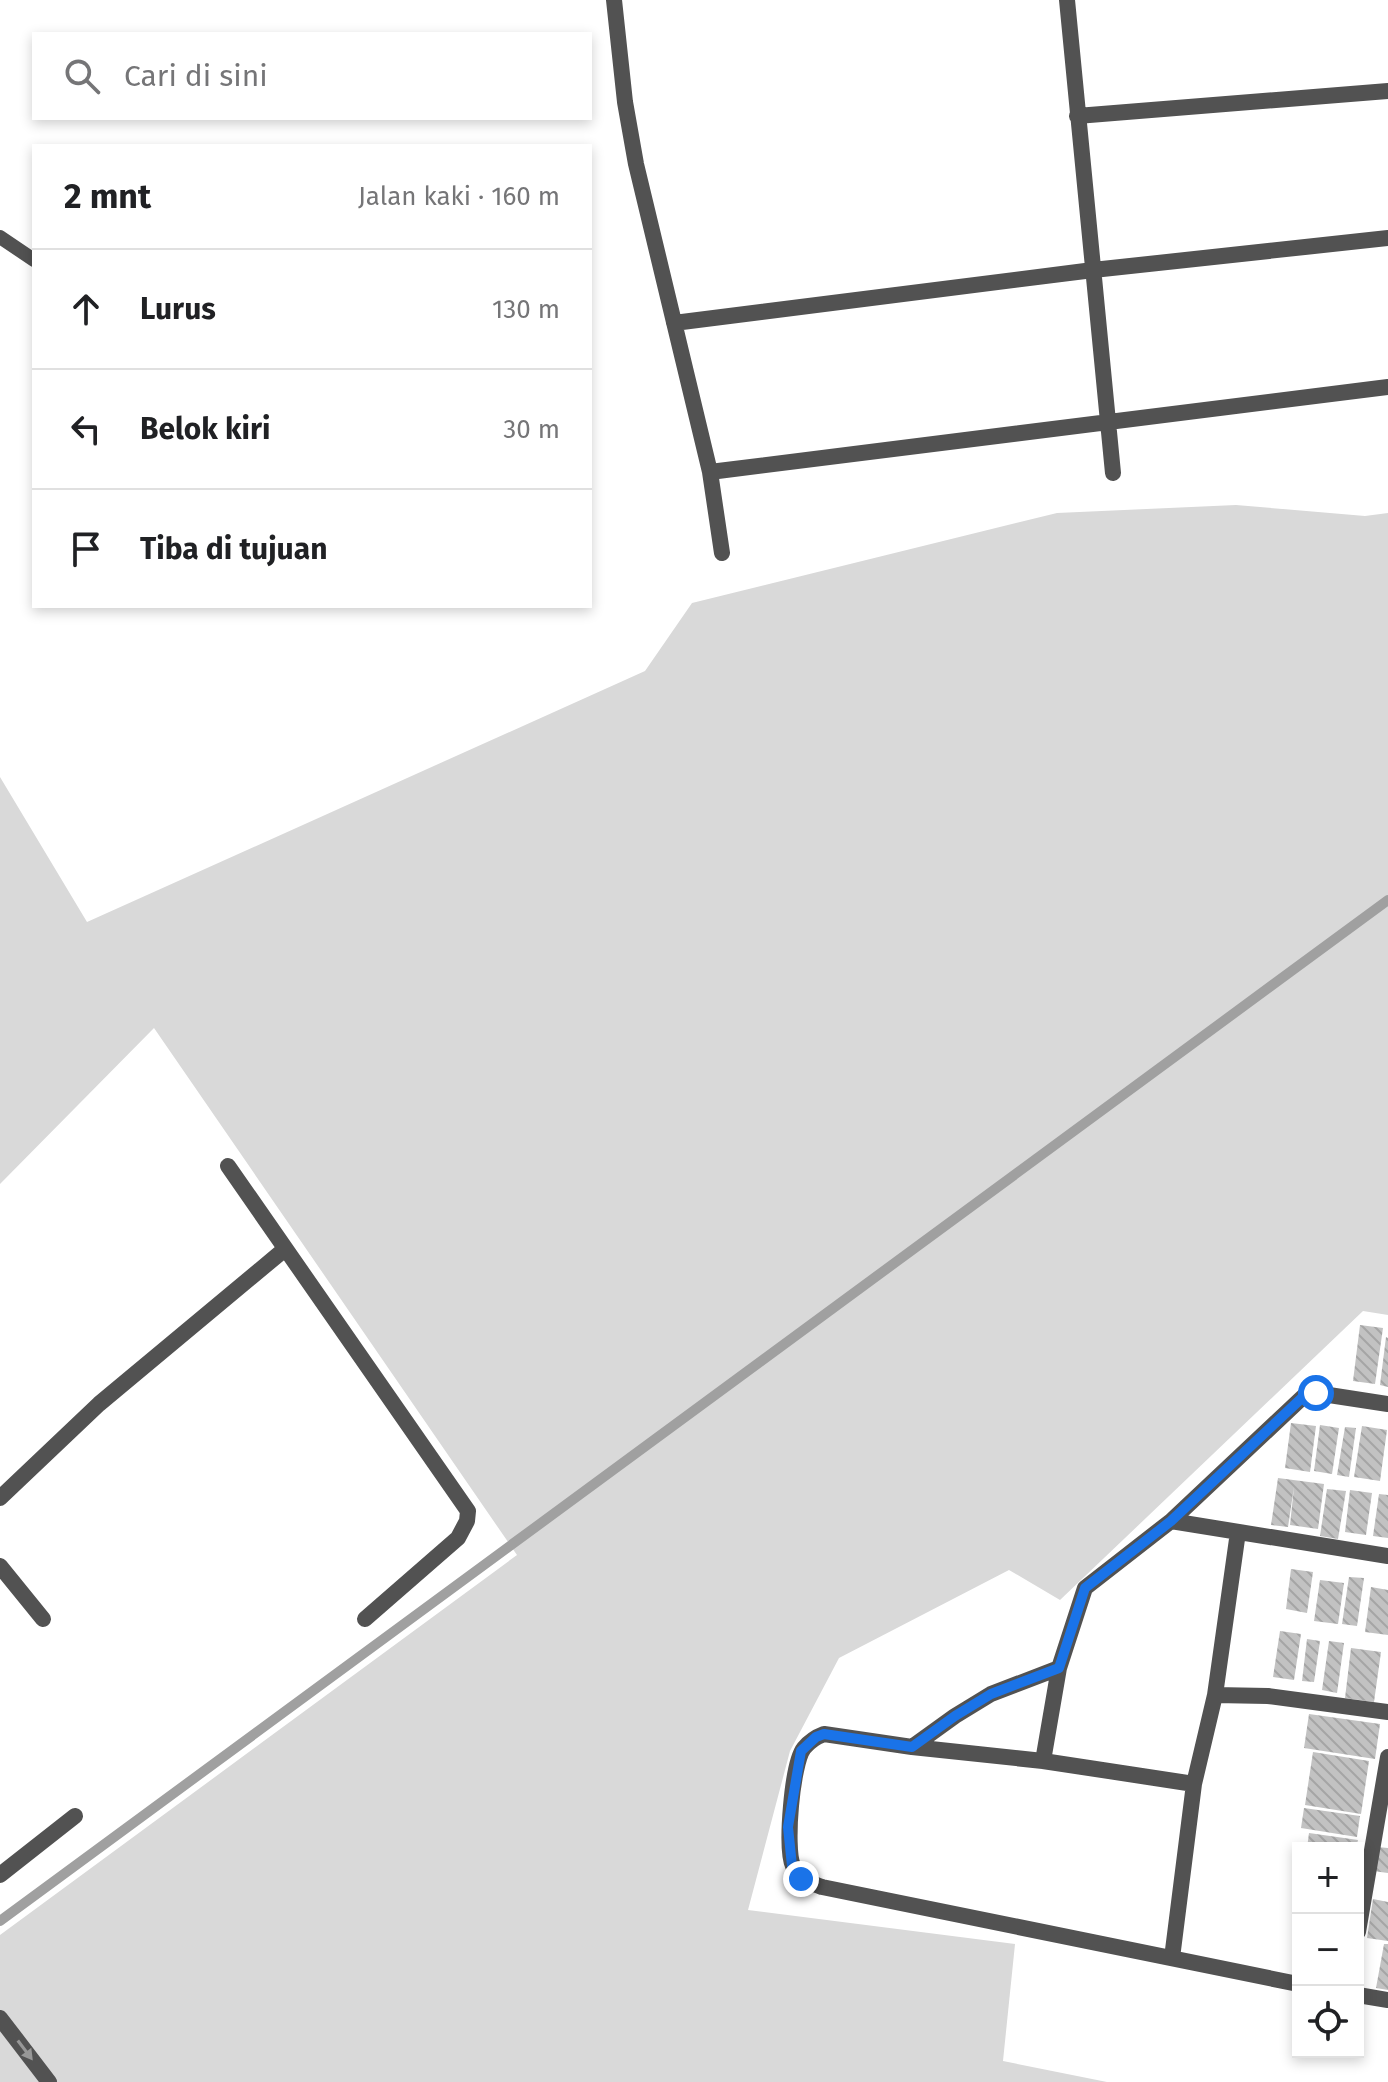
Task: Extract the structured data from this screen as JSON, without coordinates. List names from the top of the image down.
{
  "page": {
    "search": "Cari di sini",
    "heading": ["2 mnt", "Jalan kaki · 160 m"],
    "list": [
      ["Lurus", "130 m"],
      ["Belok kiri", "30 m"],
      "Tiba di tujuan"
    ],
    "map_buttons": ["+", "−"]
  }
}
